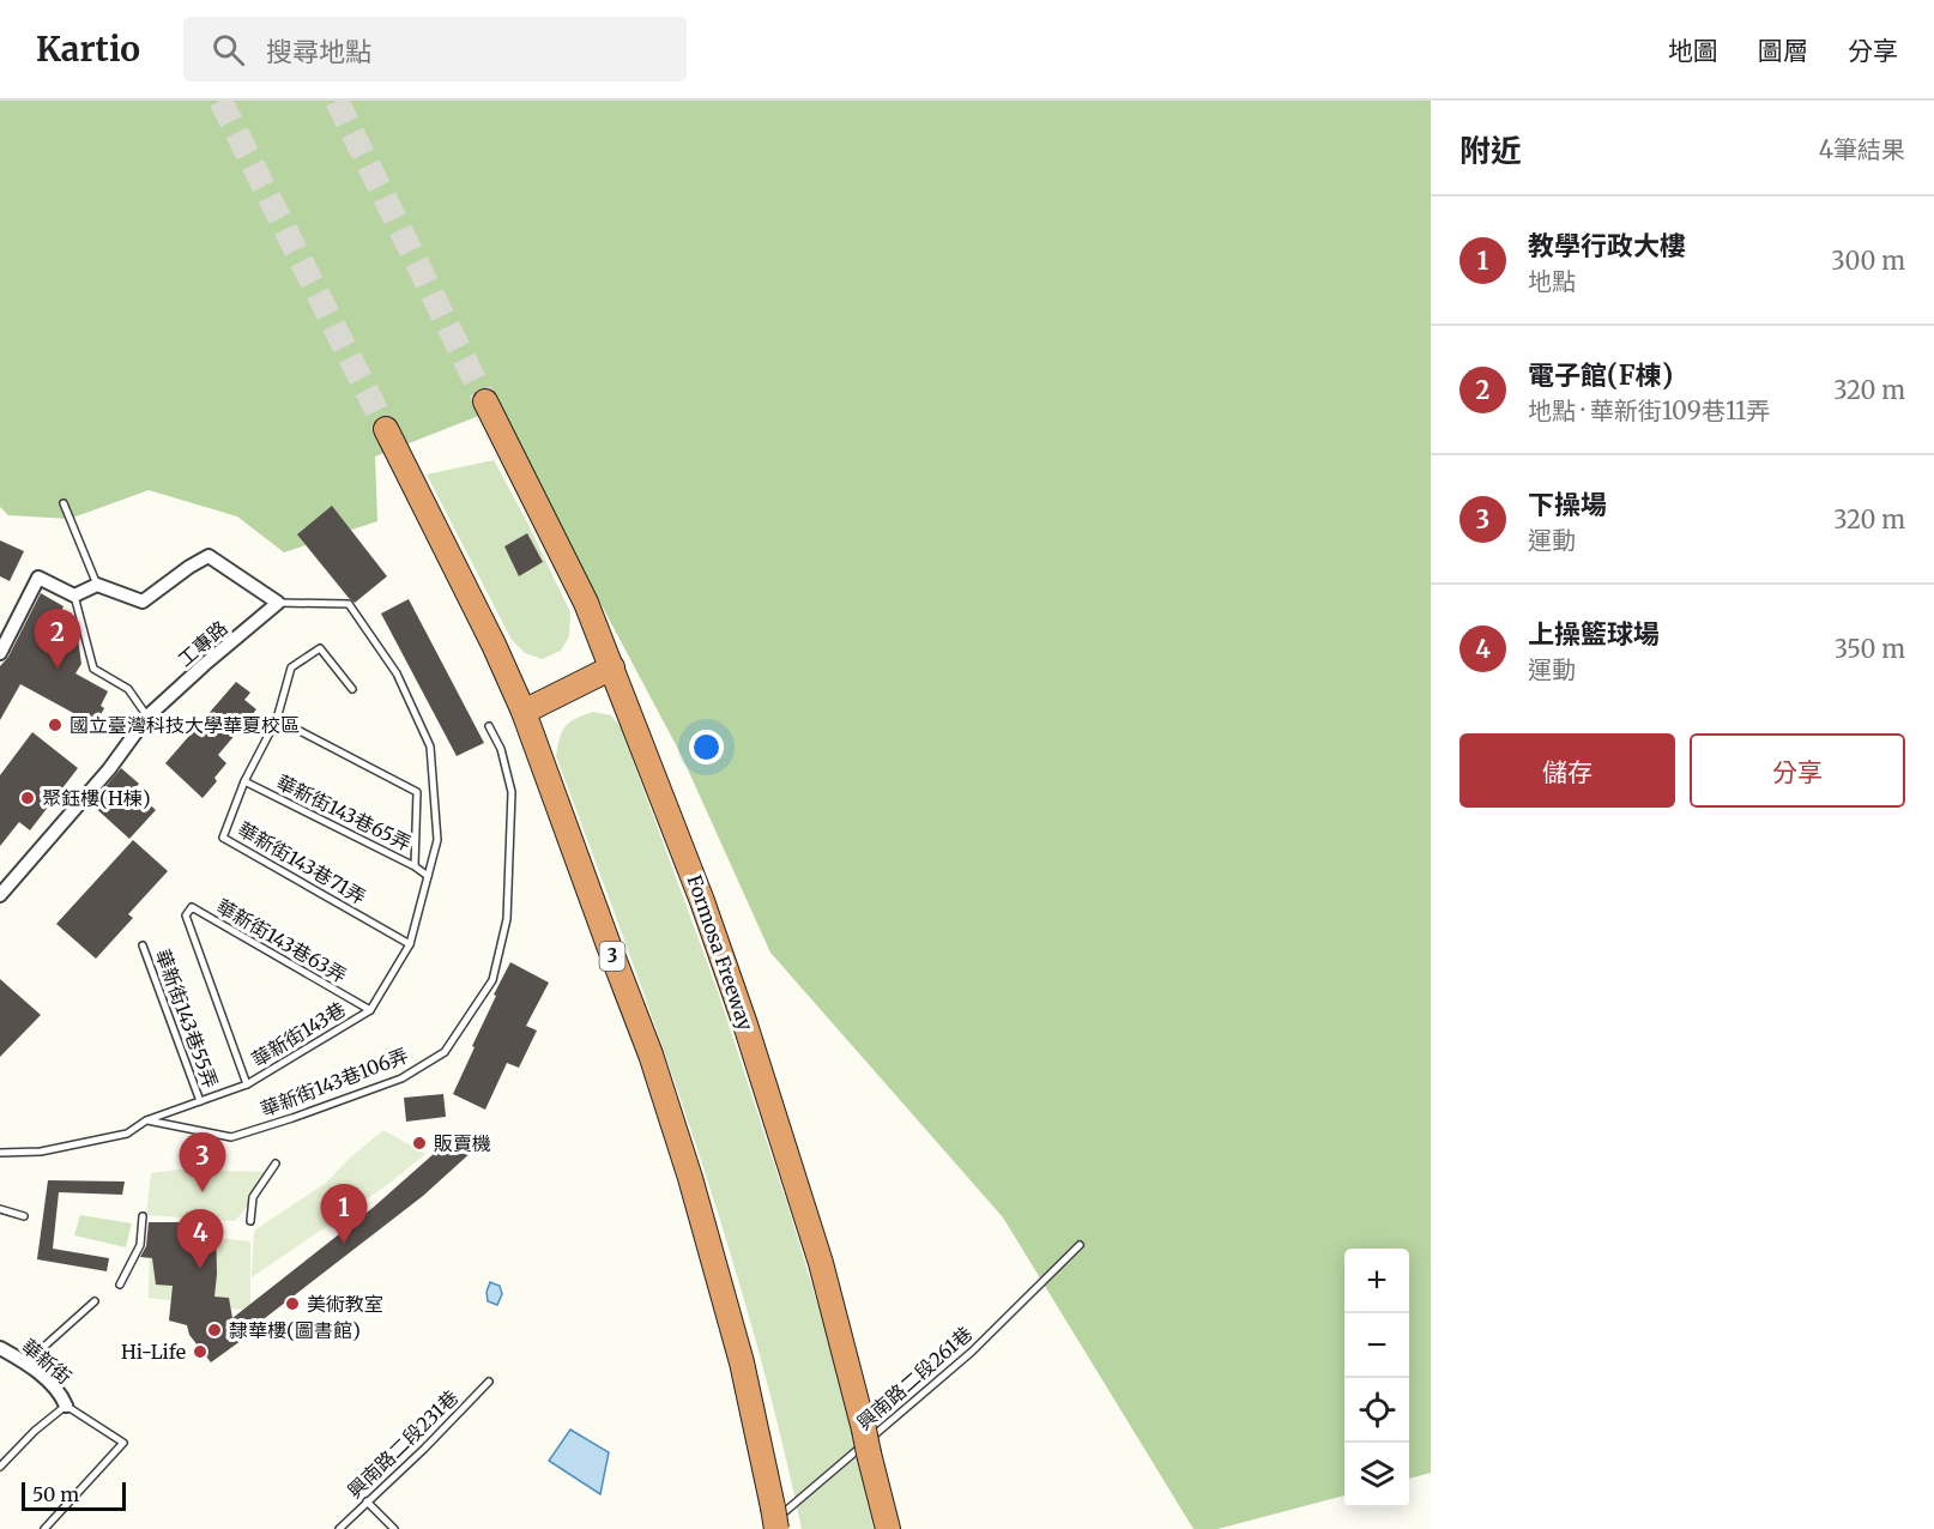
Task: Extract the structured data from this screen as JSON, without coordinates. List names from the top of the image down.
{
  "streets": {
    "highway": ["Formosa Freeway", "3"],
    "street": ["工專路", "華新街"],
    "lane": [
      "華新街143巷65弄",
      "華新街143巷71弄",
      "華新街143巷63弄",
      "華新街143巷55弄",
      "華新街143巷",
      "華新街143巷106弄",
      "興南路二段261巷",
      "興南路二段231巷"
    ]
  },
  "crossings": [
    ["工專路", "華新街143巷"],
    ["華新街143巷65弄", "華新街143巷71弄"],
    ["華新街143巷65弄", "華新街143巷"],
    ["華新街143巷71弄", "華新街143巷"],
    ["華新街143巷63弄", "華新街143巷"],
    ["3", "興南路二段261巷"],
    ["華新街143巷55弄", "華新街143巷"],
    ["華新街143巷", "華新街143巷106弄"]
  ],
  "places": [
    "國立臺灣科技大學華夏校區",
    "聚鈺樓(H棟)",
    "販賣機",
    "美術教室",
    "隸華樓(圖書館)",
    "Hi-Life"
  ],
  "scale_bar": "50 m",
  "page": {
    "header": "Kartio",
    "search": "搜尋地點",
    "nav": ["地圖", "圖層", "分享"],
    "heading": ["附近", "4筆結果"],
    "list": [
      {
        "mark": "1",
        "name": "教學行政大樓",
        "note": "地點",
        "value": "300 m"
      },
      {
        "mark": "2",
        "name": "電子館(F棟)",
        "note": "地點 · 華新街109巷11弄",
        "value": "320 m"
      },
      {
        "mark": "3",
        "name": "下操場",
        "note": "運動",
        "value": "320 m"
      },
      {
        "mark": "4",
        "name": "上操籃球場",
        "note": "運動",
        "value": "350 m"
      }
    ],
    "pins": [
      "2",
      "3",
      "1",
      "4"
    ],
    "buttons": ["儲存", "分享"],
    "map_buttons": ["+", "−"],
    "scale": "50 m"
  }
}
